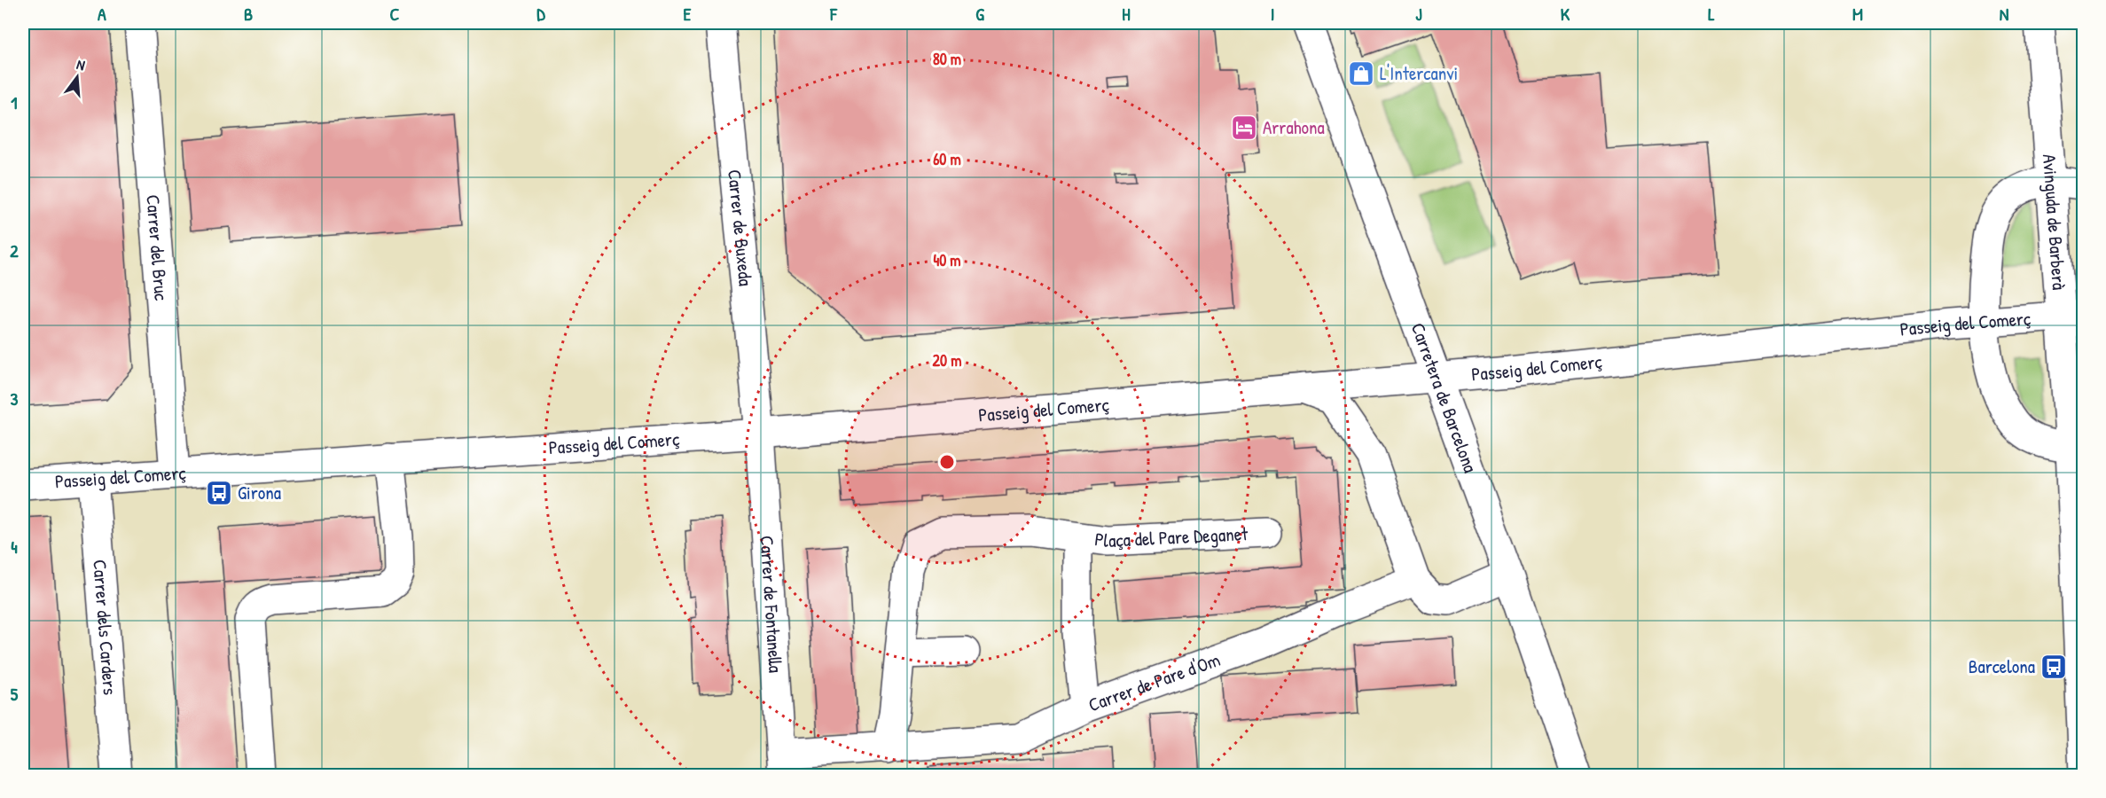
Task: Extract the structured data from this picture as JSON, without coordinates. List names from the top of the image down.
{
  "streets": {
    "street": [
      "Avinguda de Barberà",
      "Carrer de Buxeda",
      "Carrer del Bruc",
      "Passeig del Comerç",
      "Carretera de Barcelona",
      "Plaça del Pare Deganet",
      "Carrer de Fontanella",
      "Carrer dels Carders",
      "Carrer de Pare d'Om"
    ]
  },
  "crossings": [
    ["Avinguda de Barberà", "Passeig del Comerç"],
    ["Carrer de Buxeda", "Passeig del Comerç"],
    ["Carrer de Buxeda", "Carrer de Fontanella"],
    ["Carrer del Bruc", "Passeig del Comerç"],
    ["Passeig del Comerç", "Carretera de Barcelona"],
    ["Passeig del Comerç", "Carrer de Fontanella"],
    ["Passeig del Comerç", "Carrer dels Carders"],
    ["Plaça del Pare Deganet", "Carrer de Pare d'Om"],
    ["Carrer de Fontanella", "Carrer de Pare d'Om"]
  ],
  "places": {
    "shop": ["L'Intercanvi"],
    "hotel": ["Arrahona"],
    "bus stop": ["Girona", "Barcelona"]
  },
  "north": "top",
  "grid": {
    "columns": [
      "A",
      "B",
      "C",
      "D",
      "E",
      "F",
      "G",
      "H",
      "I",
      "J",
      "K",
      "L",
      "M",
      "N"
    ],
    "rows": [
      "1",
      "2",
      "3",
      "4",
      "5"
    ]
  },
  "rings": [
    "80 m",
    "60 m",
    "40 m",
    "20 m"
  ]
}
